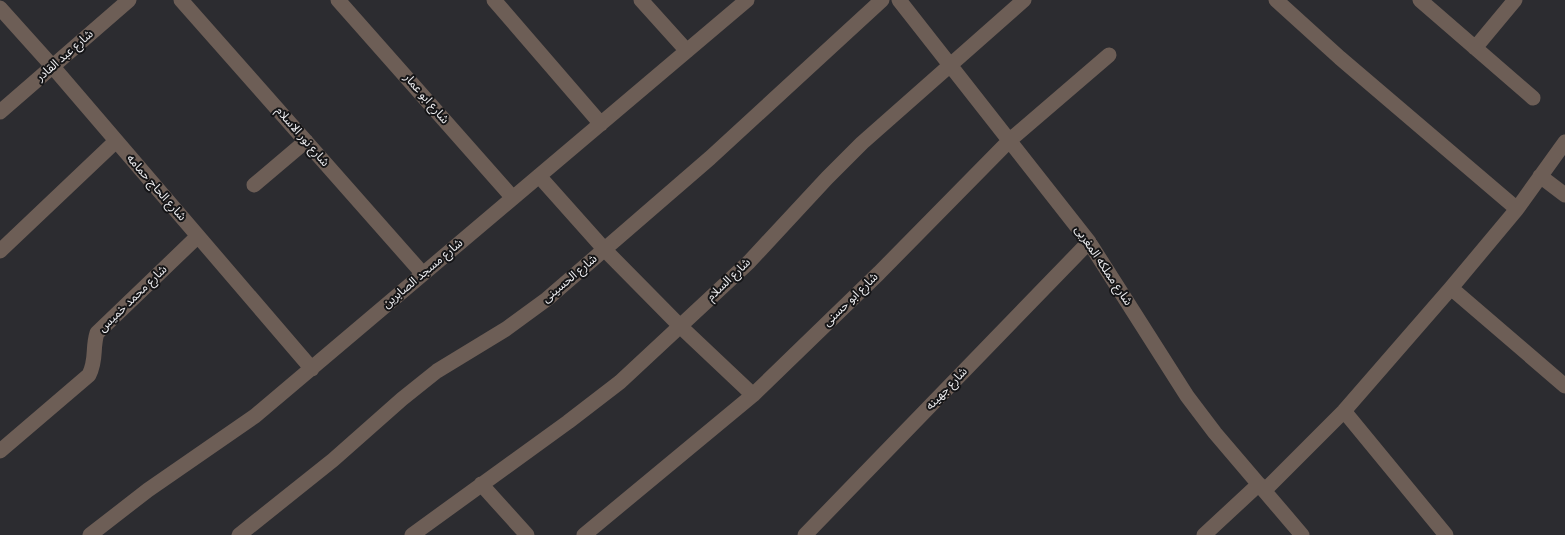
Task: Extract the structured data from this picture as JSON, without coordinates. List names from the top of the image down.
{
  "streets": {
    "street": [
      "شارع عبد القادر",
      "شارع ابو عمار",
      "شارع نور الاسلام",
      "شارع الحاج حمامه",
      "شارع مملكه المغربى",
      "شارع مسجد الصابرين",
      "شارع الحسينى",
      "شارع السلام",
      "شارع محمد خميس",
      "شارع ابو حسنى",
      "شارع جهينه"
    ]
  },
  "crossings": [
    ["شارع عبد القادر", "شارع الحاج حمامه"],
    ["شارع ابو عمار", "شارع مسجد الصابرين"],
    ["شارع نور الاسلام", "شارع مسجد الصابرين"],
    ["شارع الحاج حمامه", "شارع مسجد الصابرين"],
    ["شارع الحاج حمامه", "شارع محمد خميس"],
    ["شارع مملكه المغربى", "شارع السلام"],
    ["شارع مملكه المغربى", "شارع ابو حسنى"],
    ["شارع مملكه المغربى", "شارع جهينه"]
  ]
}
